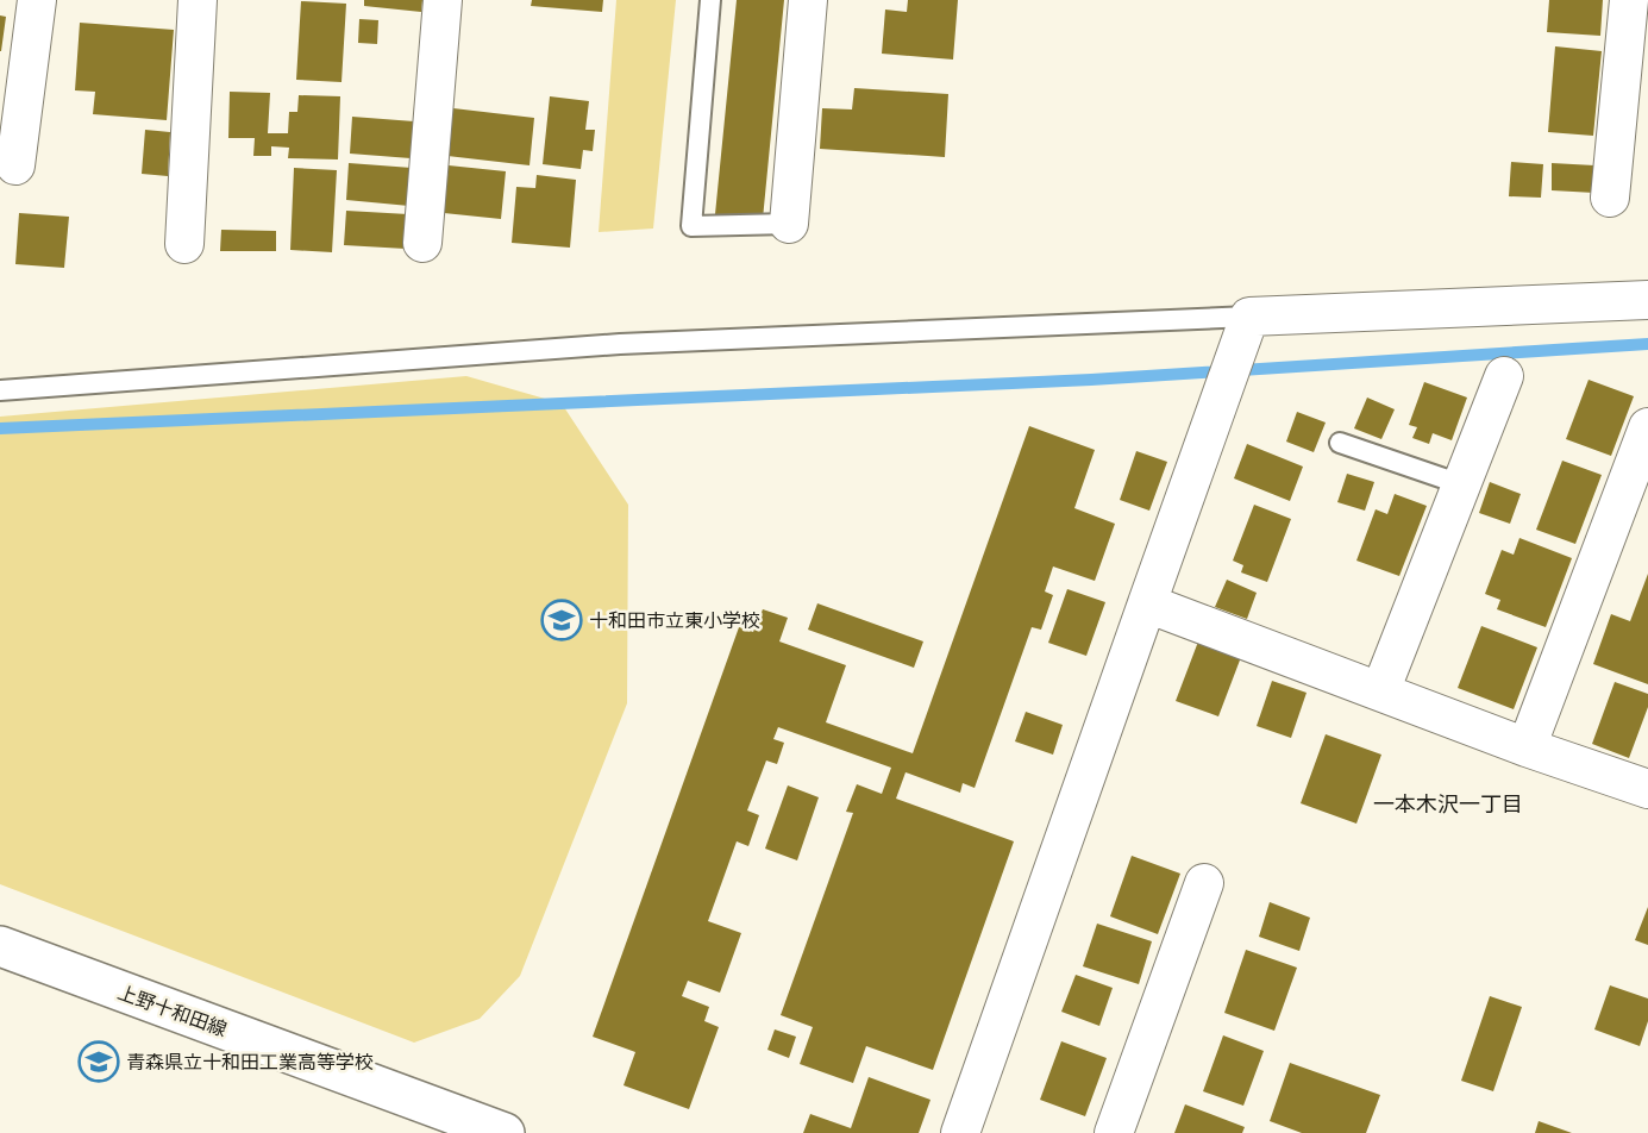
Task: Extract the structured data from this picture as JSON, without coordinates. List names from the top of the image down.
{
  "streets": {
    "main road": ["上野十和田線"]
  },
  "districts": ["一本木沢一丁目"],
  "places": {
    "school or university": ["十和田市立東小学校", "青森県立十和田工業高等学校"]
  }
}
